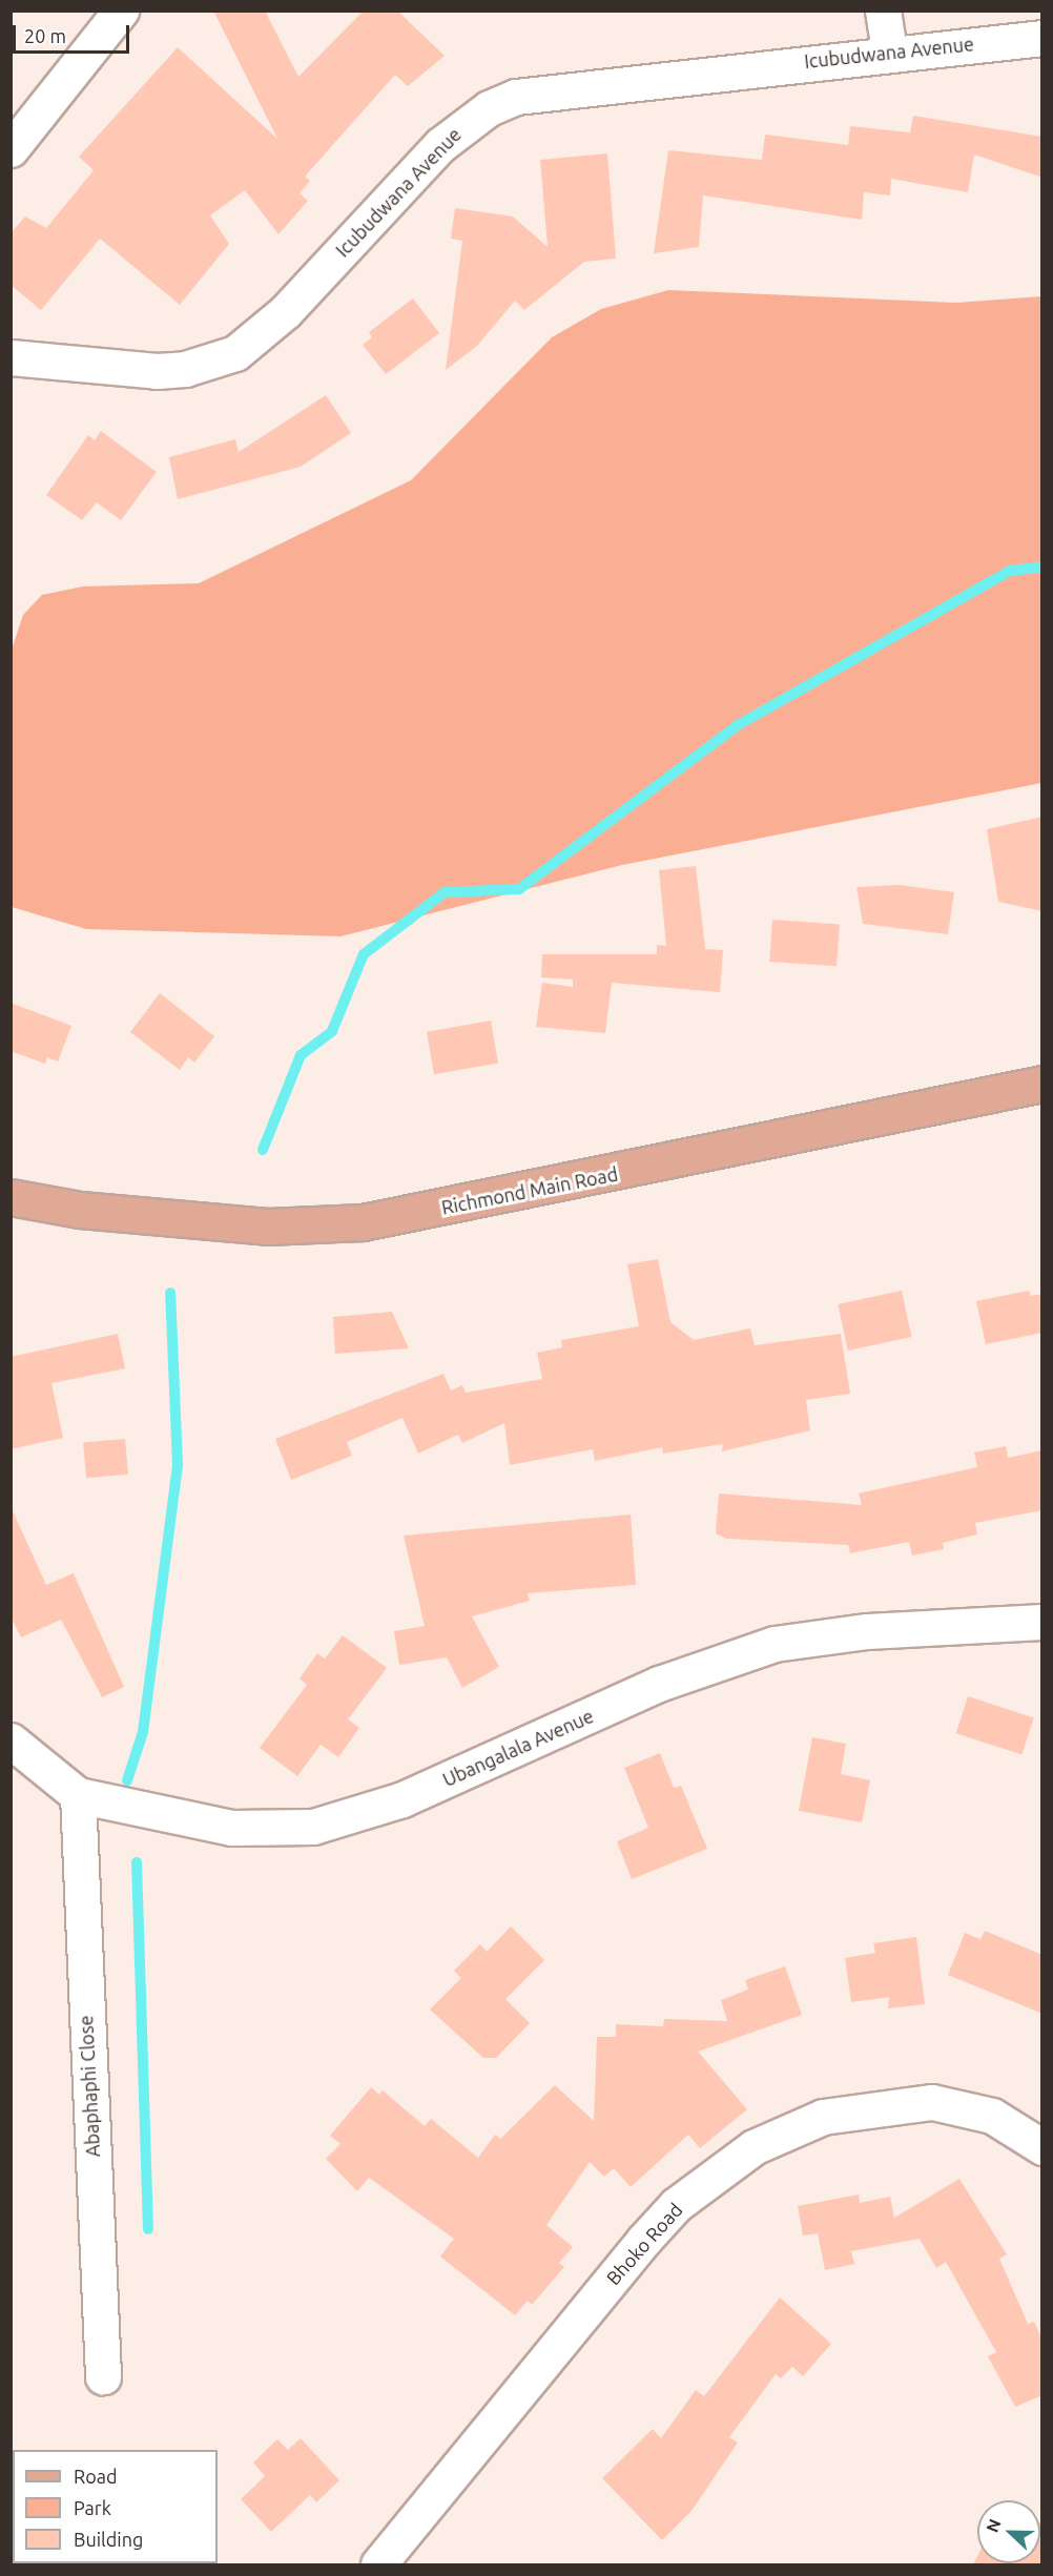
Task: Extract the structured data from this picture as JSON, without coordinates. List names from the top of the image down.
{
  "streets": {
    "main road": ["Richmond Main Road"],
    "street": [
      "Icubudwana Avenue",
      "Ubangalala Avenue",
      "Abaphaphi Close",
      "Bhoko Road"
    ]
  },
  "crossings": [
    ["Ubangalala Avenue", "Abaphaphi Close"]
  ],
  "legend": ["Road", "Park", "Building"],
  "scale_bar": "20 m",
  "north": "left"
}
